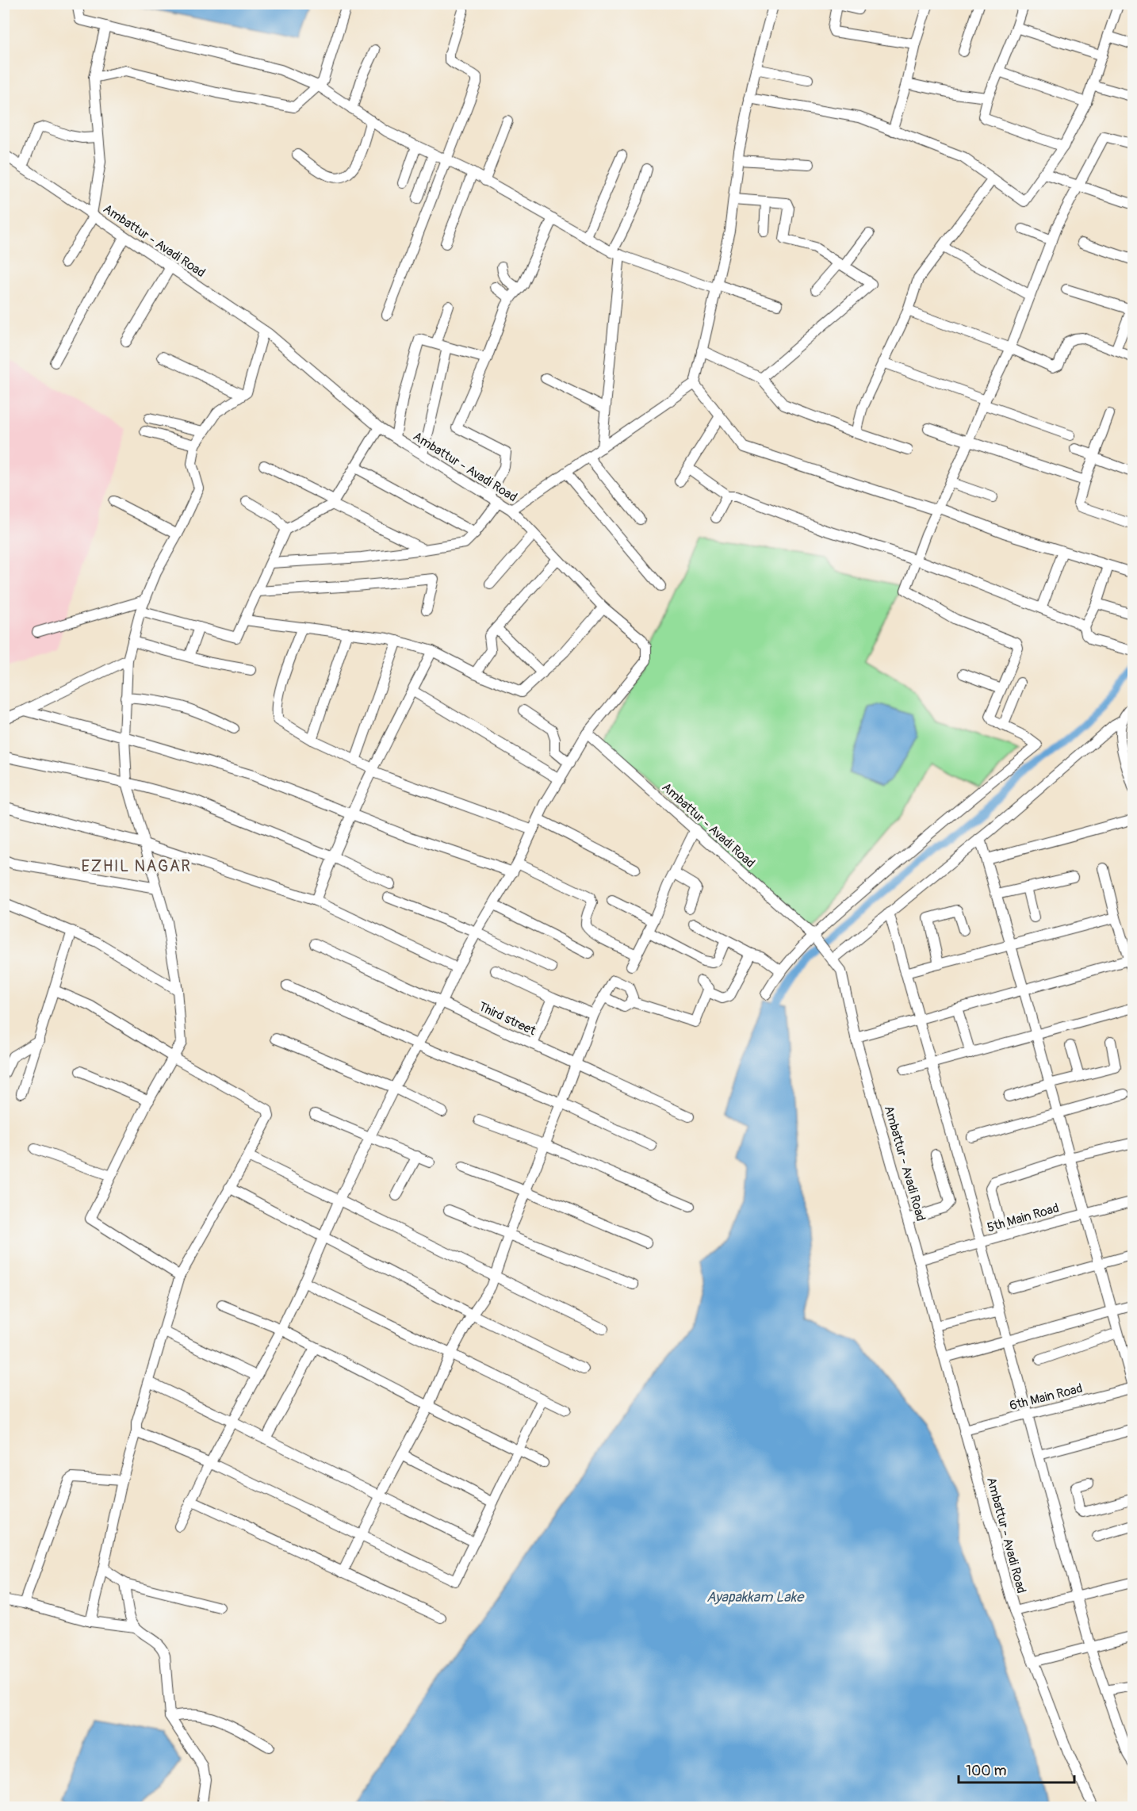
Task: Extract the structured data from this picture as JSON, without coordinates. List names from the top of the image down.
{
  "streets": {
    "street": [
      "Ambattur - Avadi Road",
      "Third street",
      "5th Main Road",
      "6th Main Road"
    ]
  },
  "crossings": [
    ["Ambattur - Avadi Road", "5th Main Road"],
    ["Ambattur - Avadi Road", "6th Main Road"]
  ],
  "districts": ["EZHIL NAGAR"],
  "water": ["Ayapakkam Lake"],
  "scale_bar": "100 m"
}
